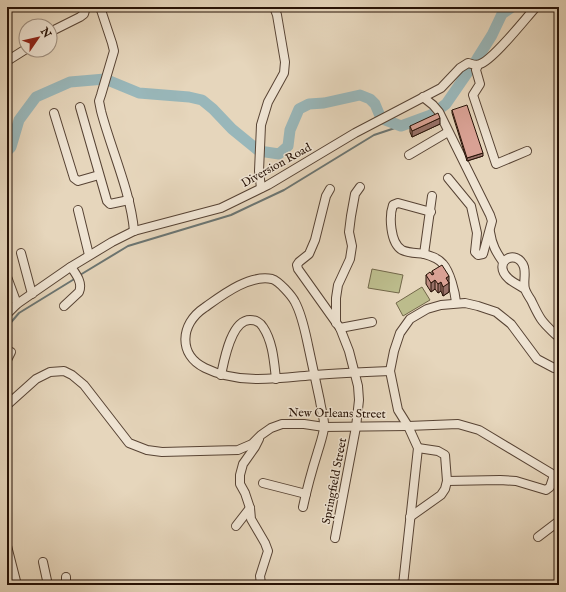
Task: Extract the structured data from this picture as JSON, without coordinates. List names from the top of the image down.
{
  "streets": {
    "street": ["Diversion Road", "New Orleans Street", "Springfield Street"]
  },
  "crossings": [
    ["New Orleans Street", "Springfield Street"]
  ],
  "north": "top right"
}
